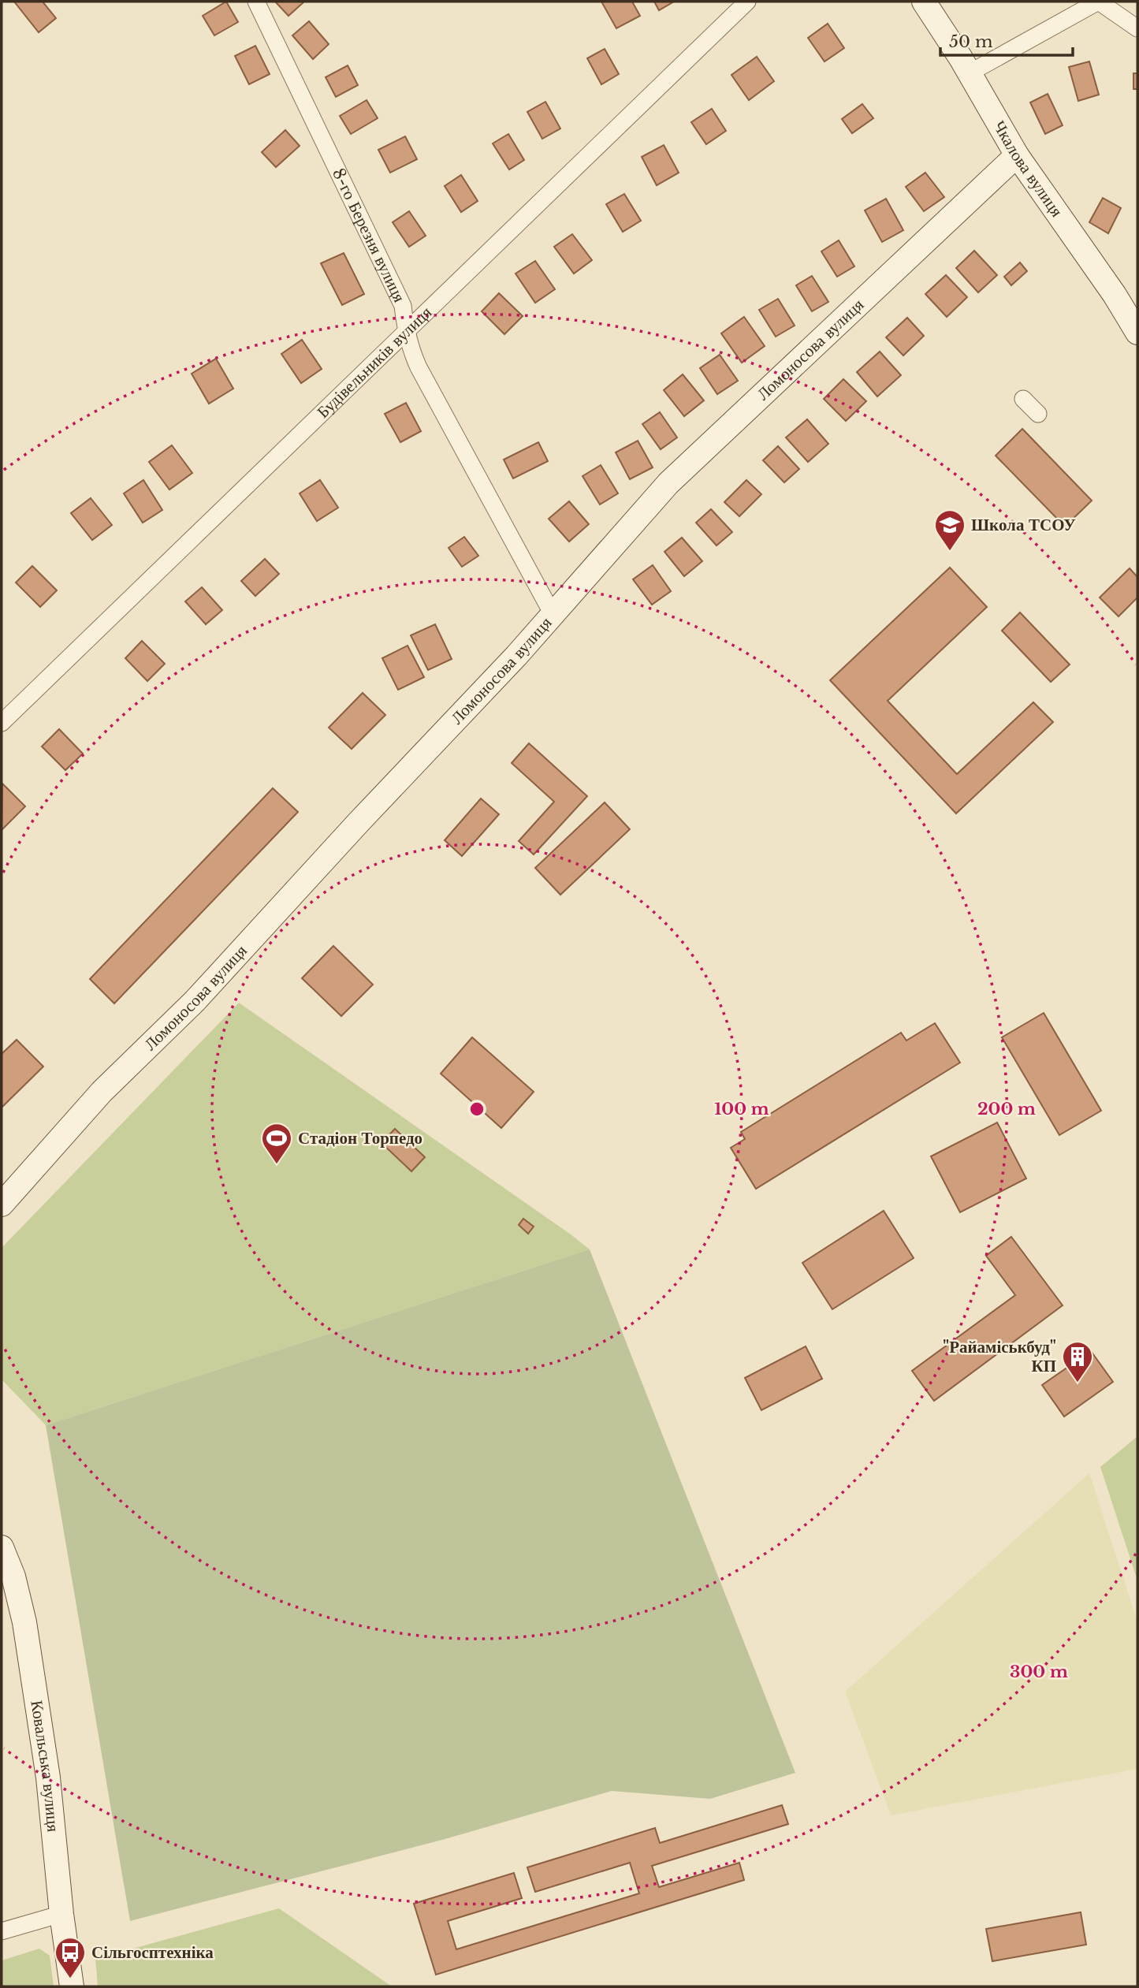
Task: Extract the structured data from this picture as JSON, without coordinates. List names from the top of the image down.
{
  "streets": {
    "street": [
      "Чкалова вулиця",
      "8-го Березня вулиця",
      "Ломоносова вулиця",
      "Будівельників вулиця",
      "Ковальська вулиця"
    ]
  },
  "crossings": [
    ["Чкалова вулиця", "Ломоносова вулиця"],
    ["8-го Березня вулиця", "Ломоносова вулиця"],
    ["8-го Березня вулиця", "Будівельників вулиця"]
  ],
  "places": {
    "school or university": ["Школа ТСОУ"],
    "sports": ["Стадіон Торпедо"],
    "building": ["\"Райаміськбуд\" КП"],
    "bus stop": ["Сільгосптехніка"]
  },
  "scale_bar": "50 m",
  "rings": ["100 m", "200 m", "300 m"]
}
